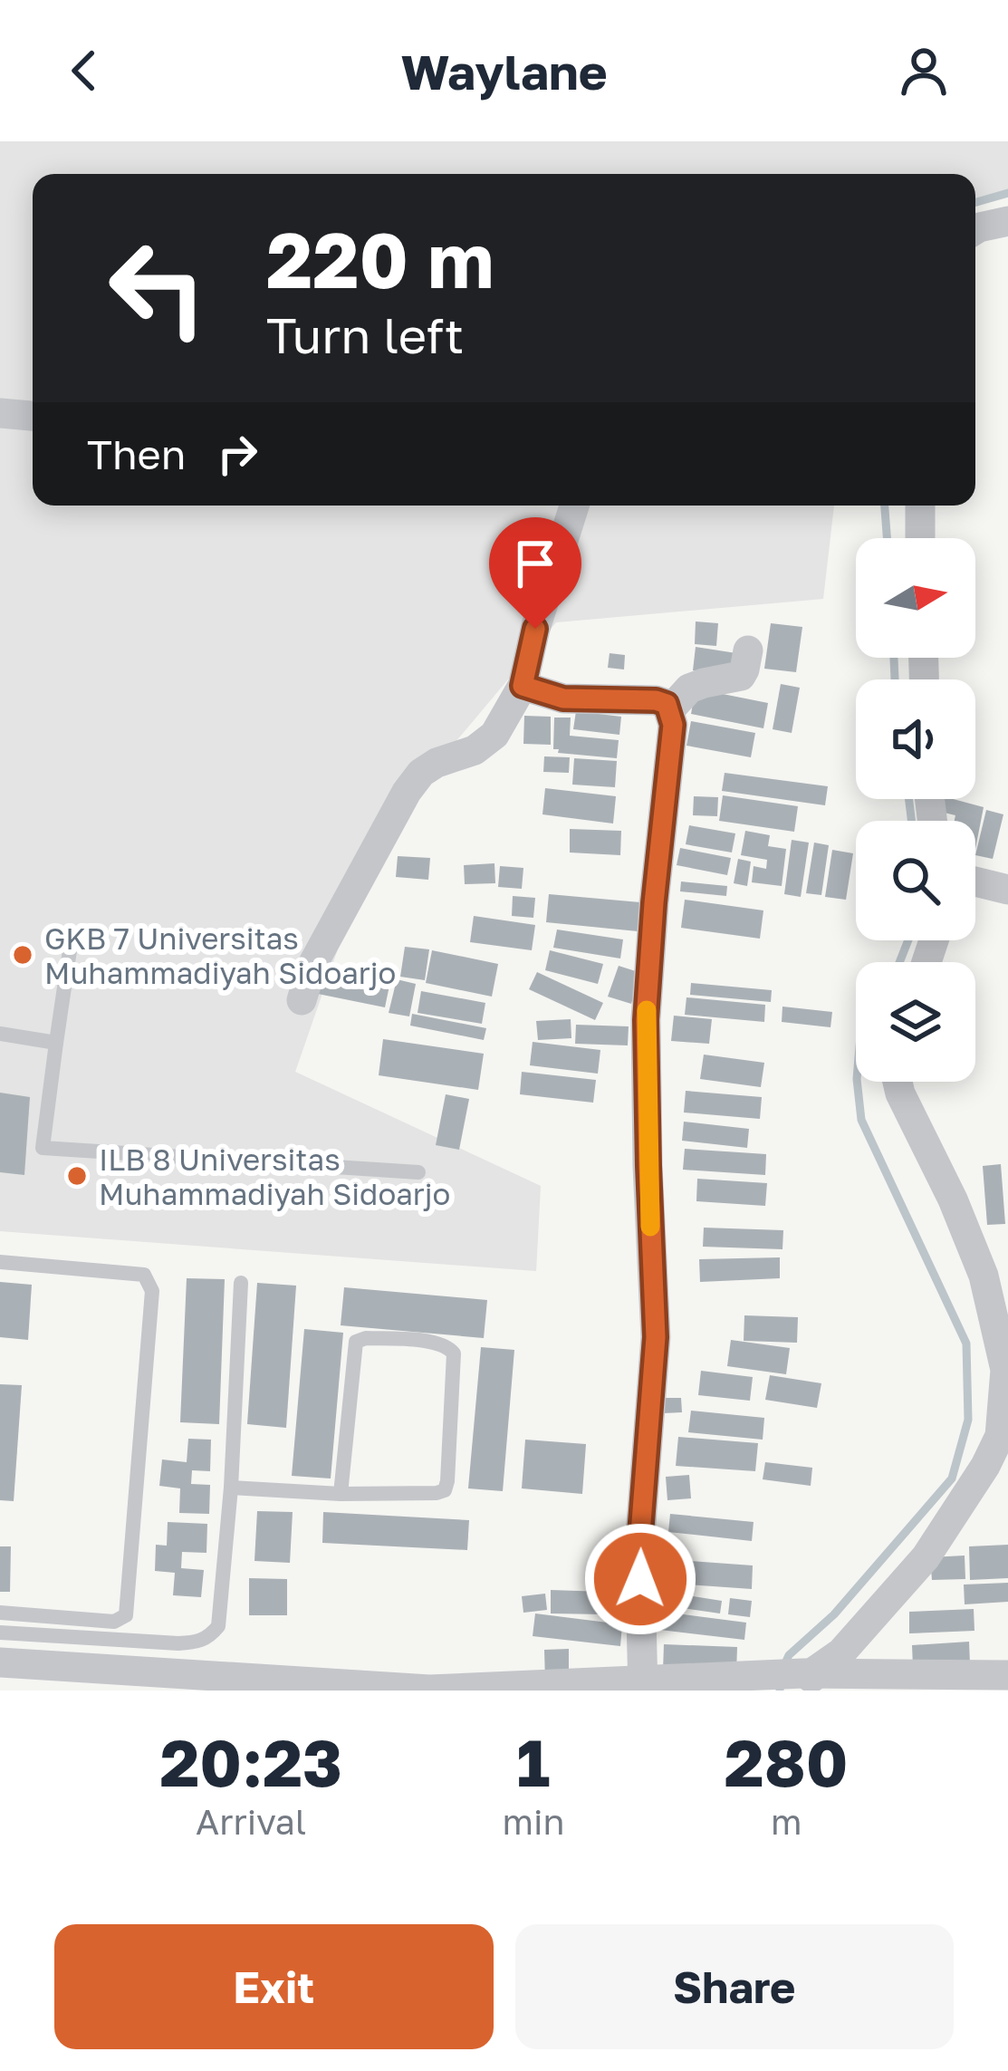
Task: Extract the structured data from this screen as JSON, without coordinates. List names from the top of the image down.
{
  "places": ["GKB 7 Universitas Muhammadiyah Sidoarjo", "ILB 8 Universitas Muhammadiyah Sidoarjo"],
  "north": "right",
  "page": {
    "header": "Waylane",
    "turn": ["220 m", "Turn left"],
    "then": "Then",
    "eta": [
      "20:23",
      "Arrival",
      "1",
      "min",
      "280",
      "m"
    ],
    "buttons": ["Exit", "Share"]
  }
}
